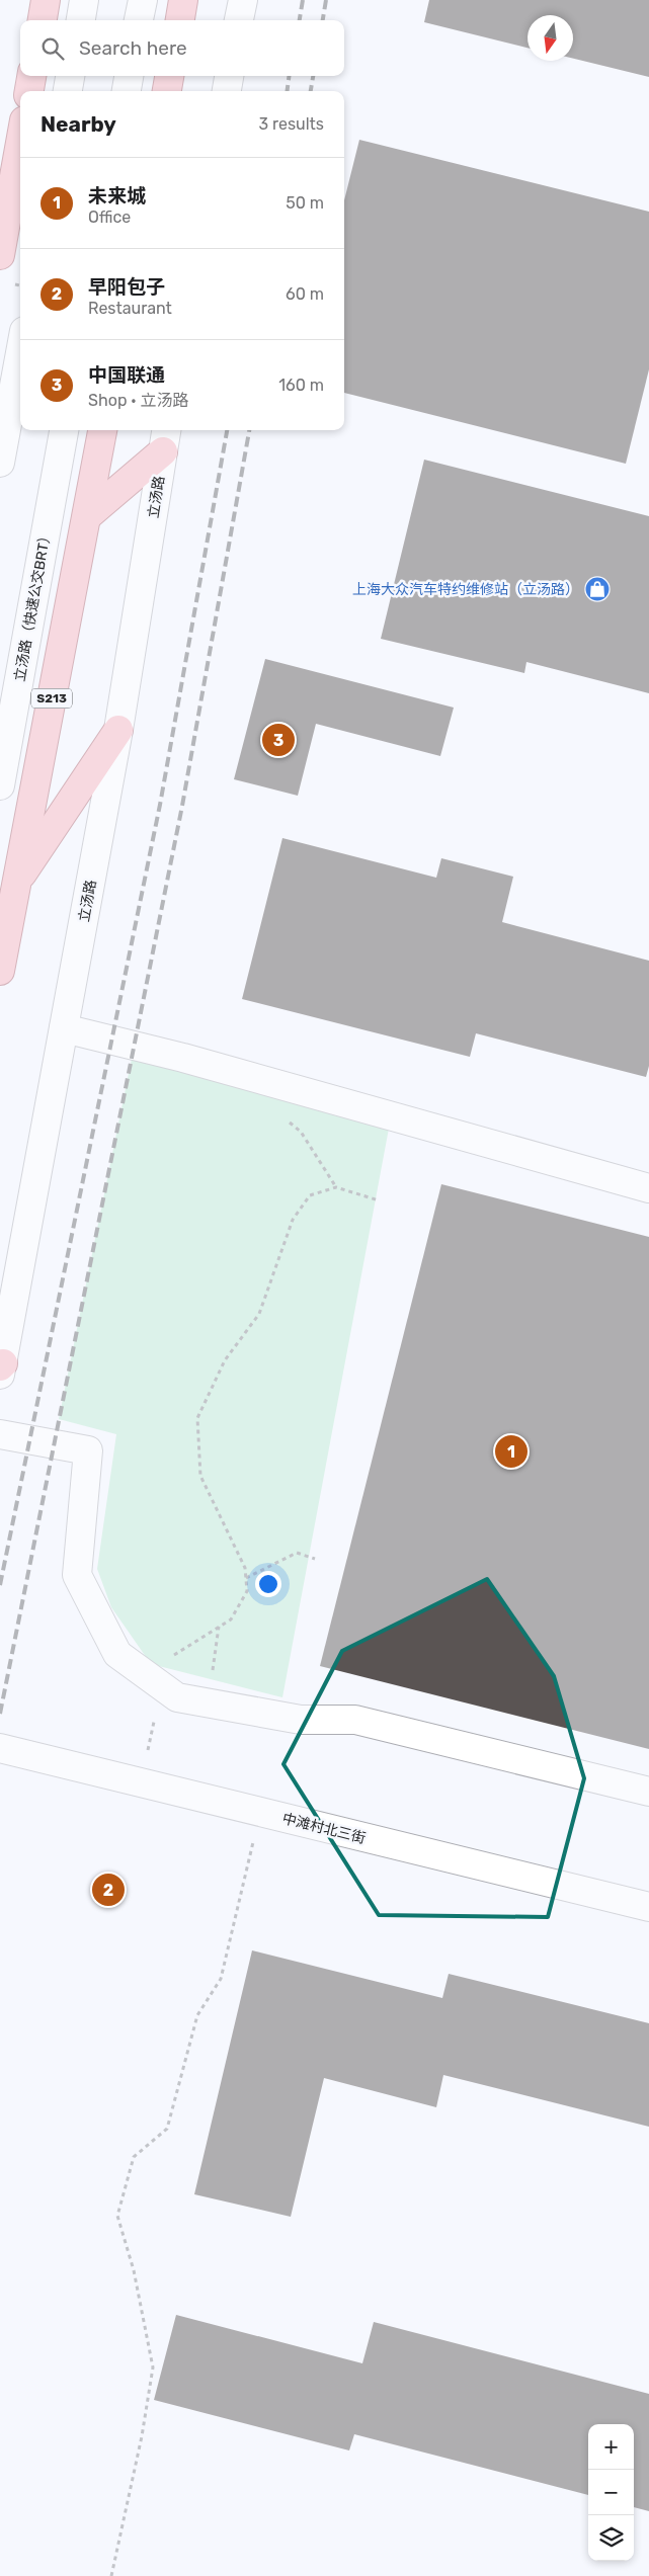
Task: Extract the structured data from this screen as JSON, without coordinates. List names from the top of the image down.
{
  "streets": {
    "main road": ["S213"],
    "street": ["立汤路", "立汤路（快速公交BRT）", "中滩村北三街"]
  },
  "places": {
    "shop": ["上海大众汽车特约维修站（立汤路）"]
  },
  "north": "bottom",
  "page": {
    "search": "Search here",
    "heading": ["Nearby", "3 results"],
    "list": [
      {
        "mark": "1",
        "name": "未来城",
        "note": "Office",
        "value": "50 m"
      },
      {
        "mark": "2",
        "name": "早阳包子",
        "note": "Restaurant",
        "value": "60 m"
      },
      {
        "mark": "3",
        "name": "中国联通",
        "note": "Shop · 立汤路",
        "value": "160 m"
      }
    ],
    "pins": ["3", "1", "2"],
    "map_buttons": ["+", "−"]
  }
}
